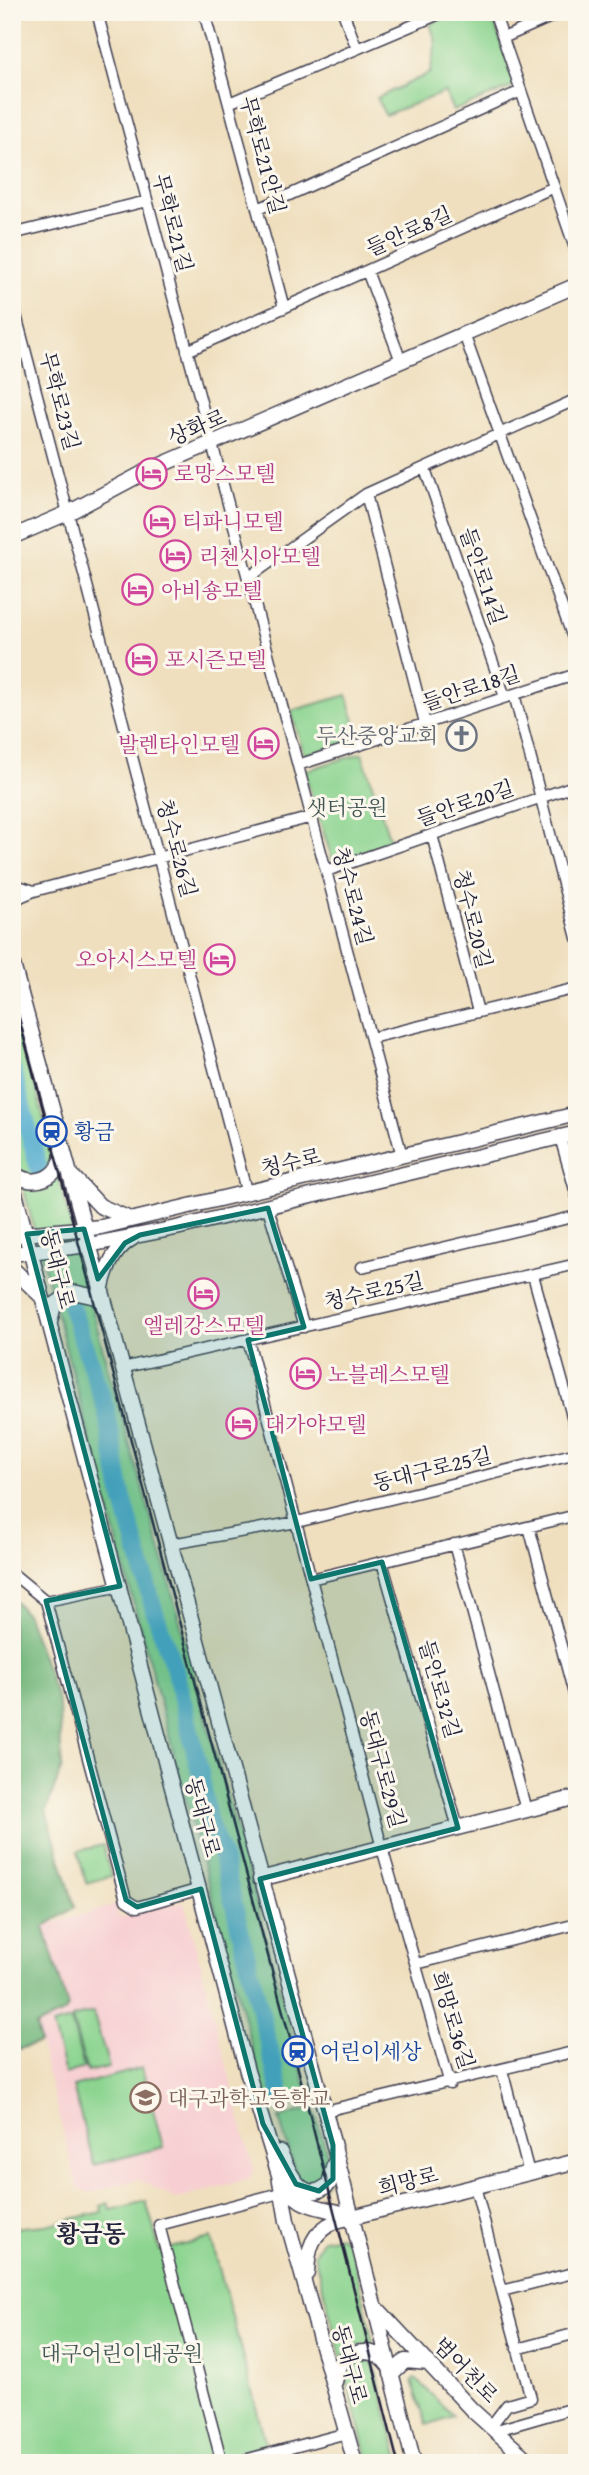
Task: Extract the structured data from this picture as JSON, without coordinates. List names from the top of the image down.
{
  "streets": {
    "main road": [
      "상화로",
      "청수로",
      "동대구로",
      "동대구로29길",
      "희망로",
      "범어천로"
    ],
    "street": [
      "무학로21안길",
      "무학로21길",
      "들안로8길",
      "무학로23길",
      "들안로14길",
      "들안로18길",
      "들안로20길",
      "청수로26길",
      "청수로24길",
      "청수로20길",
      "청수로25길",
      "동대구로25길",
      "들안로32길",
      "희망로36길"
    ]
  },
  "crossings": [
    ["무학로21안길", "들안로8길"],
    ["무학로21길", "들안로8길"],
    ["무학로21길", "상화로"],
    ["무학로21길", "청수로24길"],
    ["무학로23길", "상화로"],
    ["무학로23길", "청수로26길"],
    ["상화로", "청수로26길"],
    ["상화로", "청수로24길"],
    ["들안로14길", "들안로18길"],
    ["들안로14길", "들안로20길"],
    ["들안로18길", "청수로24길"],
    ["들안로20길", "청수로24길"],
    ["들안로20길", "청수로20길"],
    ["청수로26길", "청수로"],
    ["청수로24길", "청수로"],
    ["청수로", "동대구로"],
    ["청수로", "청수로25길"],
    ["동대구로", "동대구로25길"],
    ["동대구로", "동대구로29길"],
    ["동대구로", "희망로"],
    ["동대구로", "범어천로"],
    ["동대구로25길", "동대구로29길"],
    ["동대구로29길", "희망로36길"]
  ],
  "districts": ["황금동"],
  "parks": ["샛터공원", "대구어린이대공원"],
  "places": {
    "hotel": [
      "로망스모텔",
      "티파니모텔",
      "리첸시아모텔",
      "아비숑모텔",
      "포시즌모텔",
      "발렌타인모텔",
      "오아시스모텔",
      "엘레강스모텔",
      "노블레스모텔",
      "대가야모텔"
    ],
    "church": ["두산중앙교회"],
    "station": ["황금", "어린이세상"],
    "school or university": ["대구과학고등학교"]
  }
}
